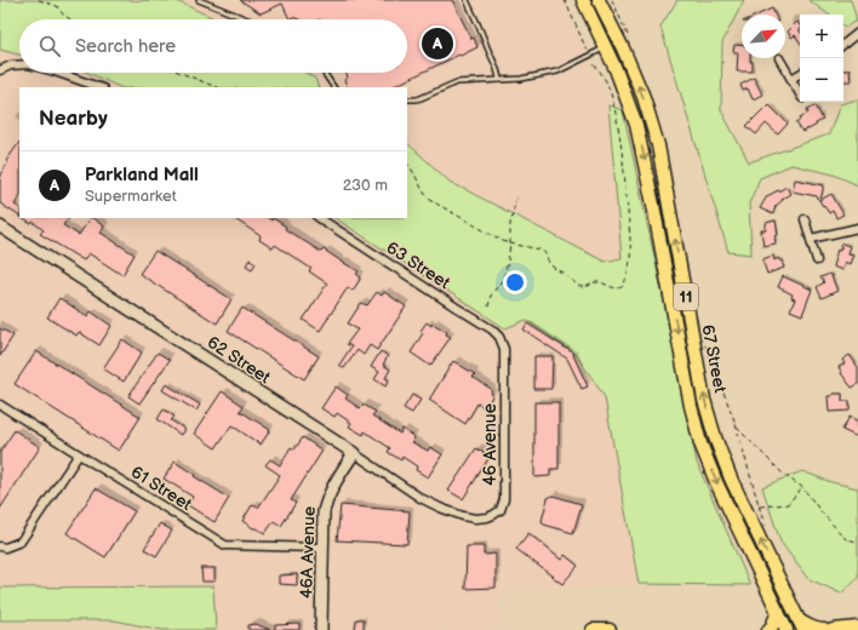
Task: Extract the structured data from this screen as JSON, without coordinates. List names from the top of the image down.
{
  "streets": {
    "main road": ["11", "67 Street"],
    "street": [
      "63 Street",
      "62 Street",
      "46 Avenue",
      "61 Street",
      "46A Avenue"
    ]
  },
  "crossings": [
    ["63 Street", "46 Avenue"],
    ["62 Street", "46 Avenue"],
    ["62 Street", "46A Avenue"],
    ["61 Street", "46A Avenue"]
  ],
  "north": "top right",
  "page": {
    "map_buttons": ["+", "−"],
    "search": "Search here",
    "pins": "A",
    "heading": "Nearby",
    "list": [
      {
        "mark": "A",
        "name": "Parkland Mall",
        "note": "Supermarket",
        "value": "230 m"
      }
    ]
  }
}
